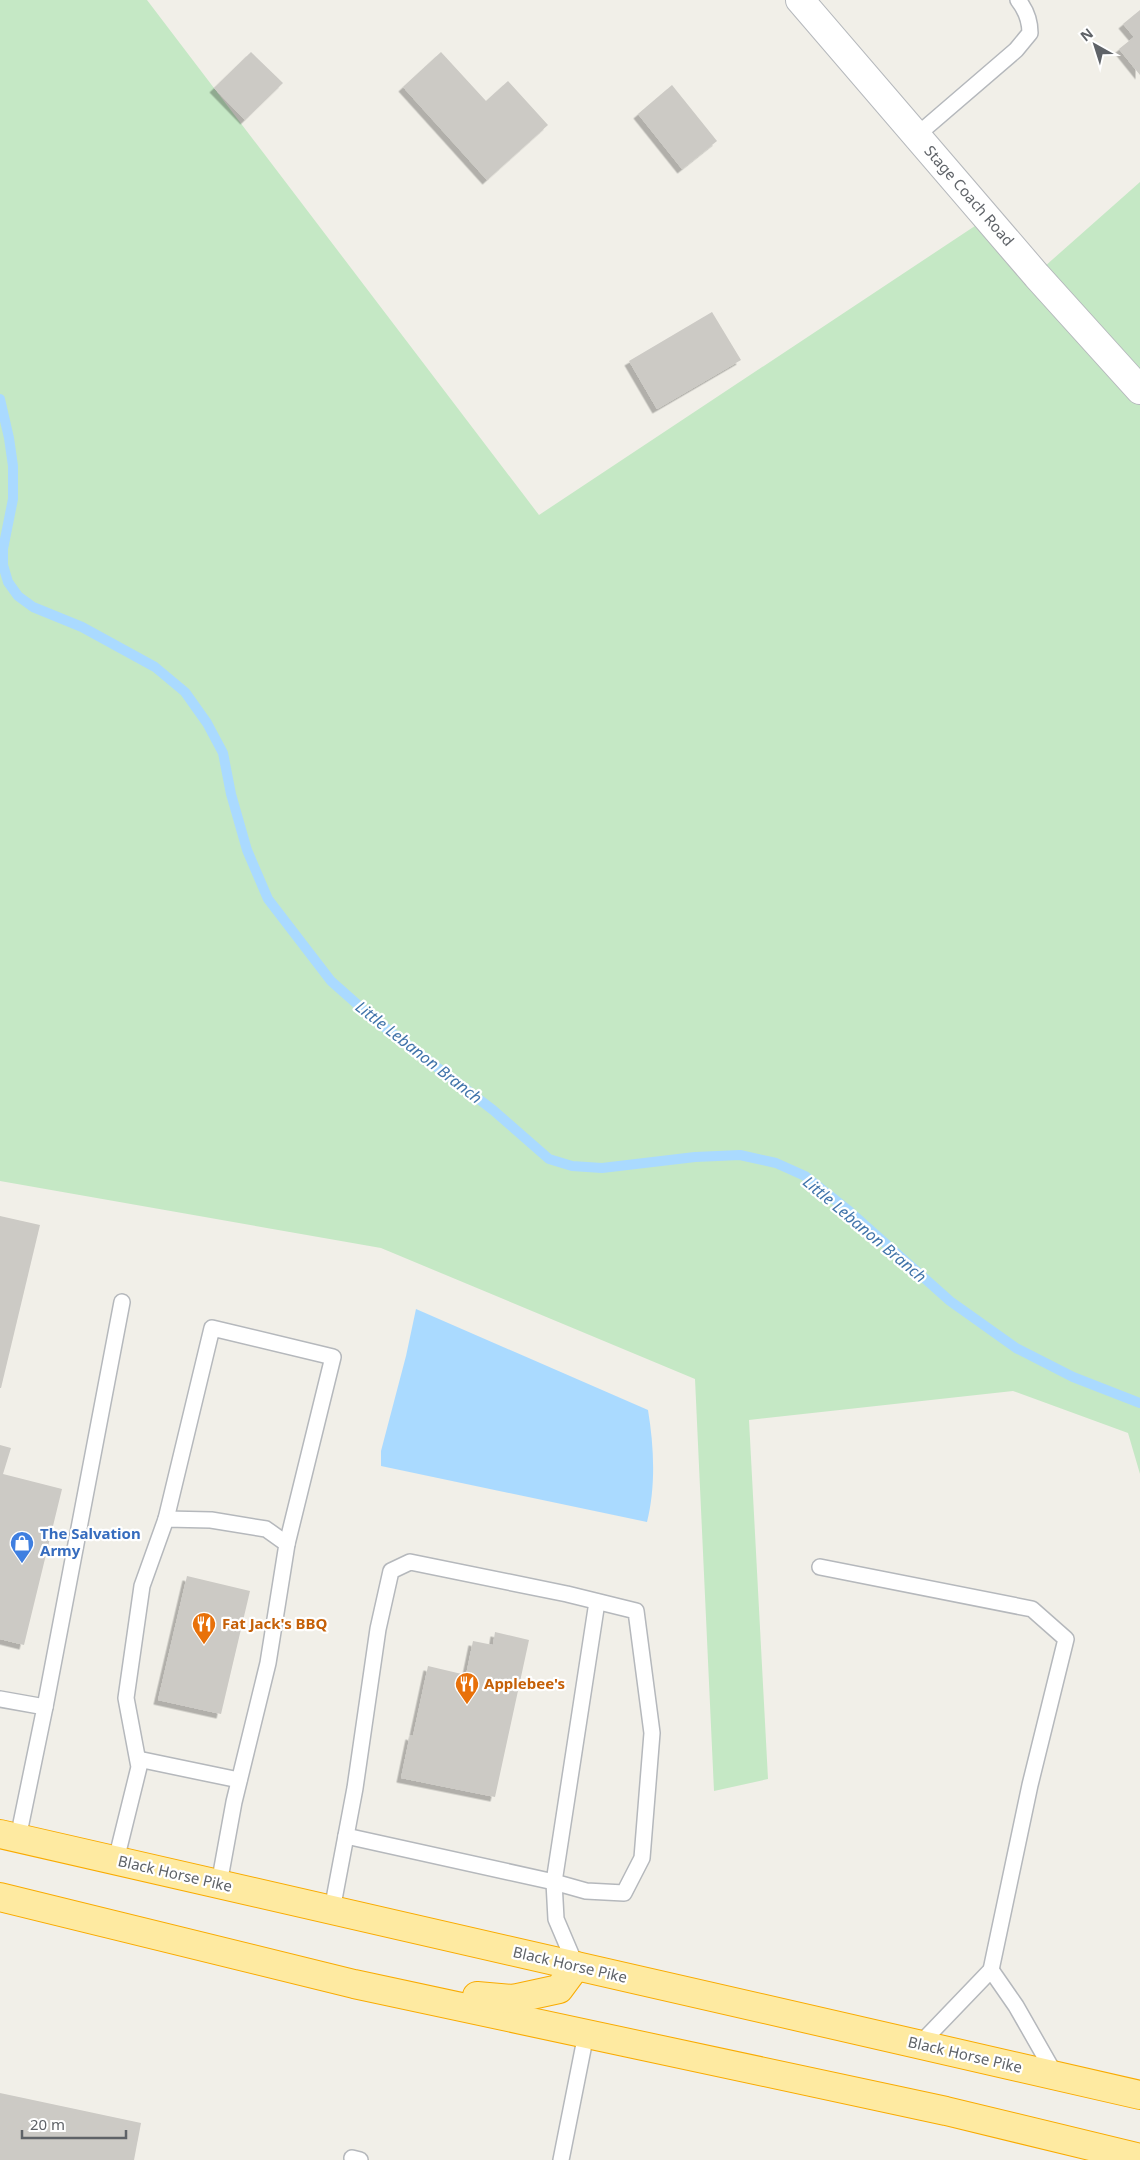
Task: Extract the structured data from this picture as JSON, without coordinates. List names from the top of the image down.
{
  "streets": {
    "highway": ["Black Horse Pike"],
    "street": ["Stage Coach Road"]
  },
  "water": ["Little Lebanon Branch"],
  "places": {
    "shop": ["The Salvation Army"],
    "restaurant": ["Fat Jack's BBQ", "Applebee's"]
  },
  "scale_bar": "20 m",
  "north": "top left"
}
